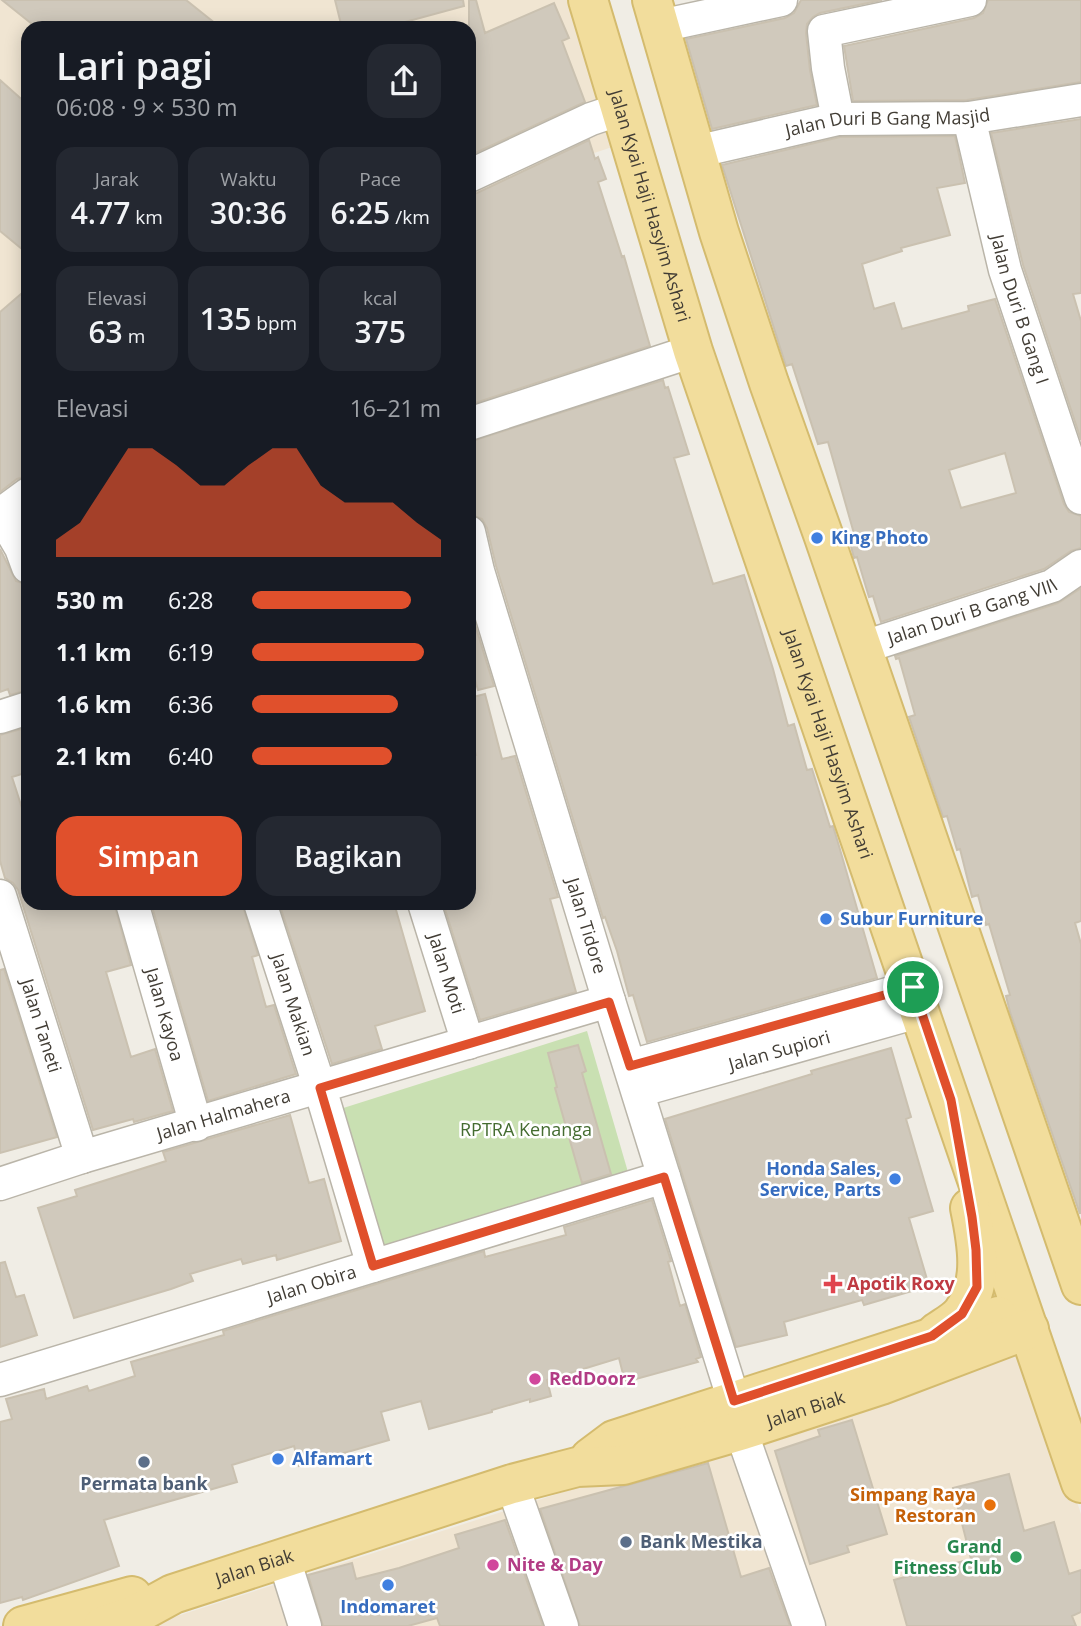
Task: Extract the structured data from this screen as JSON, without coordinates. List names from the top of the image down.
{
  "streets": {
    "main road": ["Jalan Kyai Haji Hasyim Ashari", "Jalan Biak"],
    "street": [
      "Jalan Duri B Gang Masjid",
      "Jalan Duri B Gang I",
      "Jalan Duri B Gang VIII",
      "Jalan Tidore",
      "Jalan Moti",
      "Jalan Makian",
      "Jalan Kayoa",
      "Jalan Taneti",
      "Jalan Supiori",
      "Jalan Halmahera",
      "Jalan Obira"
    ]
  },
  "crossings": [
    ["Jalan Duri B Gang Masjid", "Jalan Duri B Gang I"],
    ["Jalan Kyai Haji Hasyim Ashari", "Jalan Supiori"],
    ["Jalan Kyai Haji Hasyim Ashari", "Jalan Biak"],
    ["Jalan Tidore", "Jalan Supiori"],
    ["Jalan Tidore", "Jalan Halmahera"],
    ["Jalan Tidore", "Jalan Obira"],
    ["Jalan Tidore", "Jalan Biak"],
    ["Jalan Moti", "Jalan Halmahera"],
    ["Jalan Makian", "Jalan Halmahera"],
    ["Jalan Makian", "Jalan Obira"],
    ["Jalan Kayoa", "Jalan Halmahera"],
    ["Jalan Taneti", "Jalan Halmahera"]
  ],
  "parks": ["RPTRA Kenanga"],
  "places": {
    "other": [
      "King Photo",
      "Subur Furniture",
      "Honda Sales, Service, Parts",
      "RedDoorz",
      "Alfamart",
      "Permata bank",
      "Simpang Raya Restoran",
      "Bank Mestika",
      "Grand Fitness Club",
      "Nite & Day",
      "Indomaret"
    ],
    "health": ["Apotik Roxy"]
  },
  "page": {
    "heading": ["Lari pagi", "06:08 · 9 × 530 m"],
    "stats": [
      ["Jarak", "4.77 km"],
      ["Waktu", "30:36"],
      ["Pace", "6:25 /km"],
      ["Elevasi", "63 m"],
      ["135 bpm"],
      ["kcal", "375"]
    ],
    "chart": ["Elevasi", "16–21 m"],
    "list": [
      {
        "name": "530 m",
        "note": "6:28"
      },
      {
        "name": "1.1 km",
        "note": "6:19"
      },
      {
        "name": "1.6 km",
        "note": "6:36"
      },
      {
        "name": "2.1 km",
        "note": "6:40"
      }
    ],
    "buttons": ["Simpan", "Bagikan"]
  }
}
